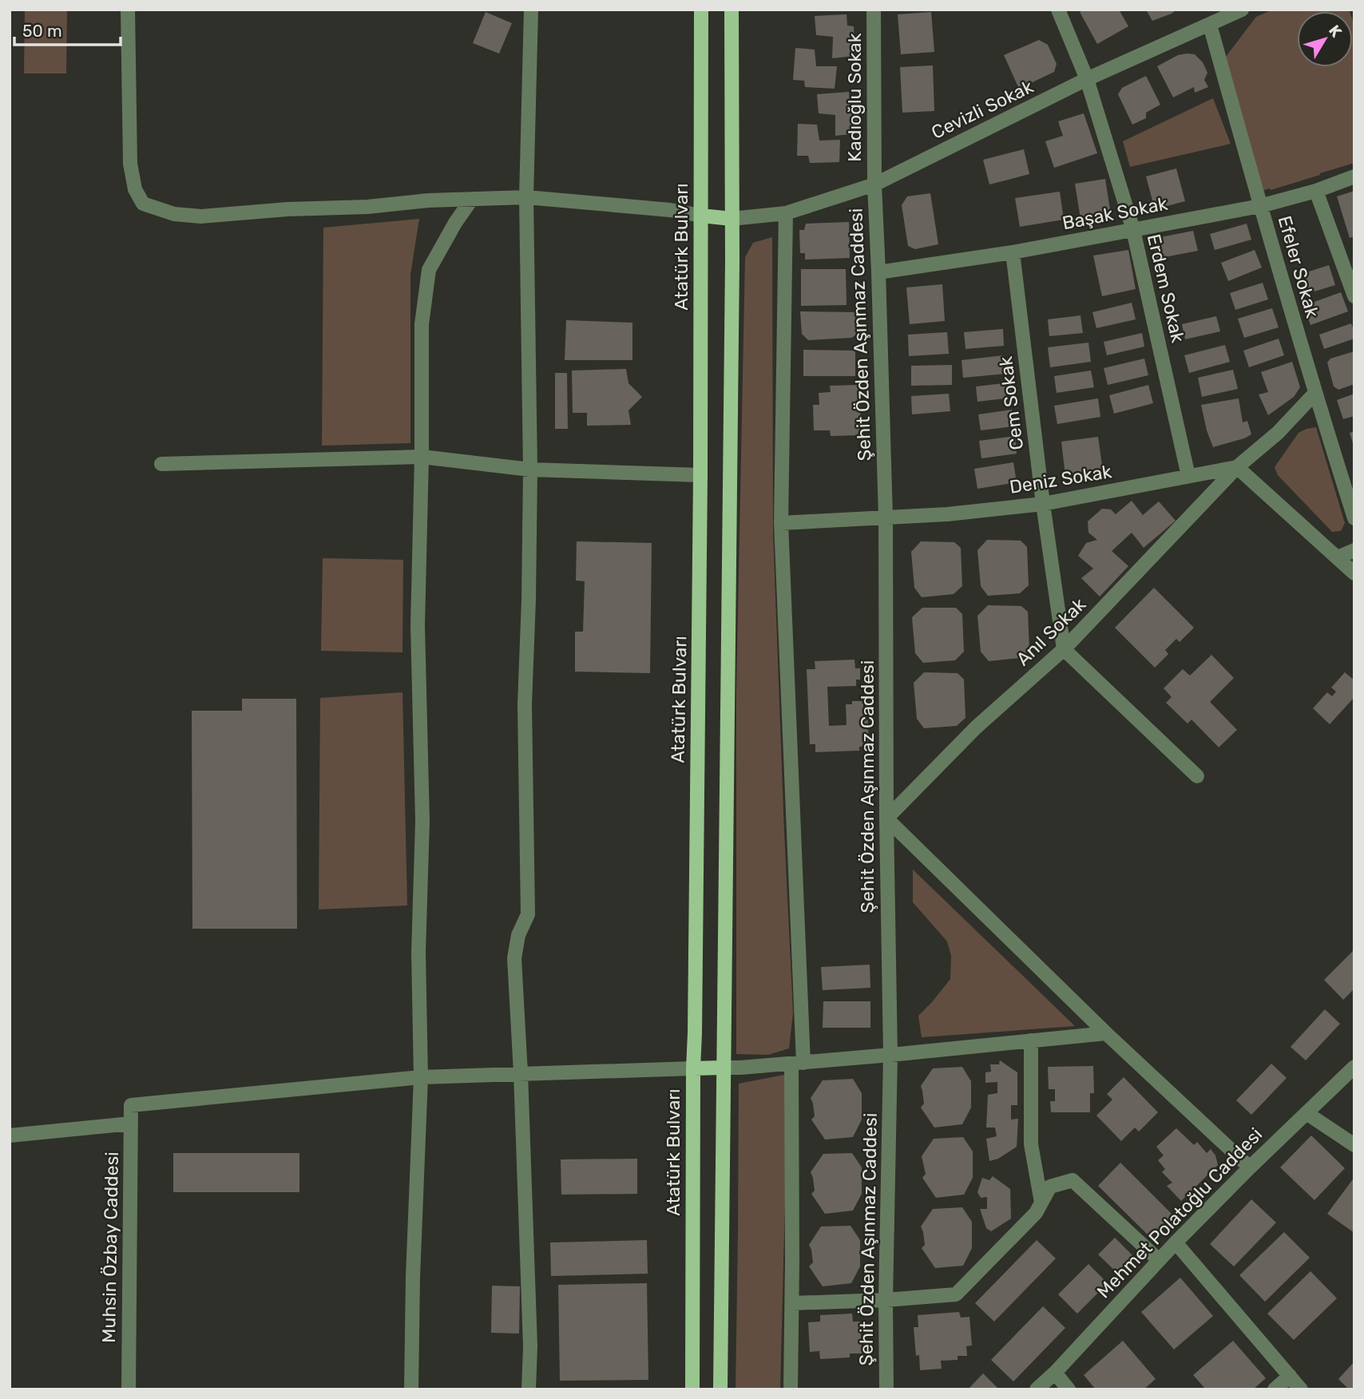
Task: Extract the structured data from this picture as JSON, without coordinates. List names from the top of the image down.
{
  "streets": {
    "main road": ["Atatürk Bulvarı"],
    "street": [
      "Kadıoğlu Sokak",
      "Cevizli Sokak",
      "Başak Sokak",
      "Efeler Sokak",
      "Erdem Sokak",
      "Şehit Özden Aşınmaz Caddesi",
      "Cem Sokak",
      "Deniz Sokak",
      "Anıl Sokak",
      "Mehmet Polatoğlu Caddesi",
      "Muhsin Özbay Caddesi"
    ]
  },
  "crossings": [
    ["Kadıoğlu Sokak", "Cevizli Sokak"],
    ["Kadıoğlu Sokak", "Şehit Özden Aşınmaz Caddesi"],
    ["Cevizli Sokak", "Efeler Sokak"],
    ["Cevizli Sokak", "Erdem Sokak"],
    ["Cevizli Sokak", "Şehit Özden Aşınmaz Caddesi"],
    ["Başak Sokak", "Efeler Sokak"],
    ["Başak Sokak", "Erdem Sokak"],
    ["Başak Sokak", "Şehit Özden Aşınmaz Caddesi"],
    ["Başak Sokak", "Cem Sokak"],
    ["Efeler Sokak", "Deniz Sokak"],
    ["Erdem Sokak", "Deniz Sokak"],
    ["Şehit Özden Aşınmaz Caddesi", "Deniz Sokak"],
    ["Şehit Özden Aşınmaz Caddesi", "Anıl Sokak"],
    ["Cem Sokak", "Deniz Sokak"],
    ["Cem Sokak", "Anıl Sokak"],
    ["Deniz Sokak", "Anıl Sokak"]
  ],
  "scale_bar": "50 m",
  "north": "top right"
}
